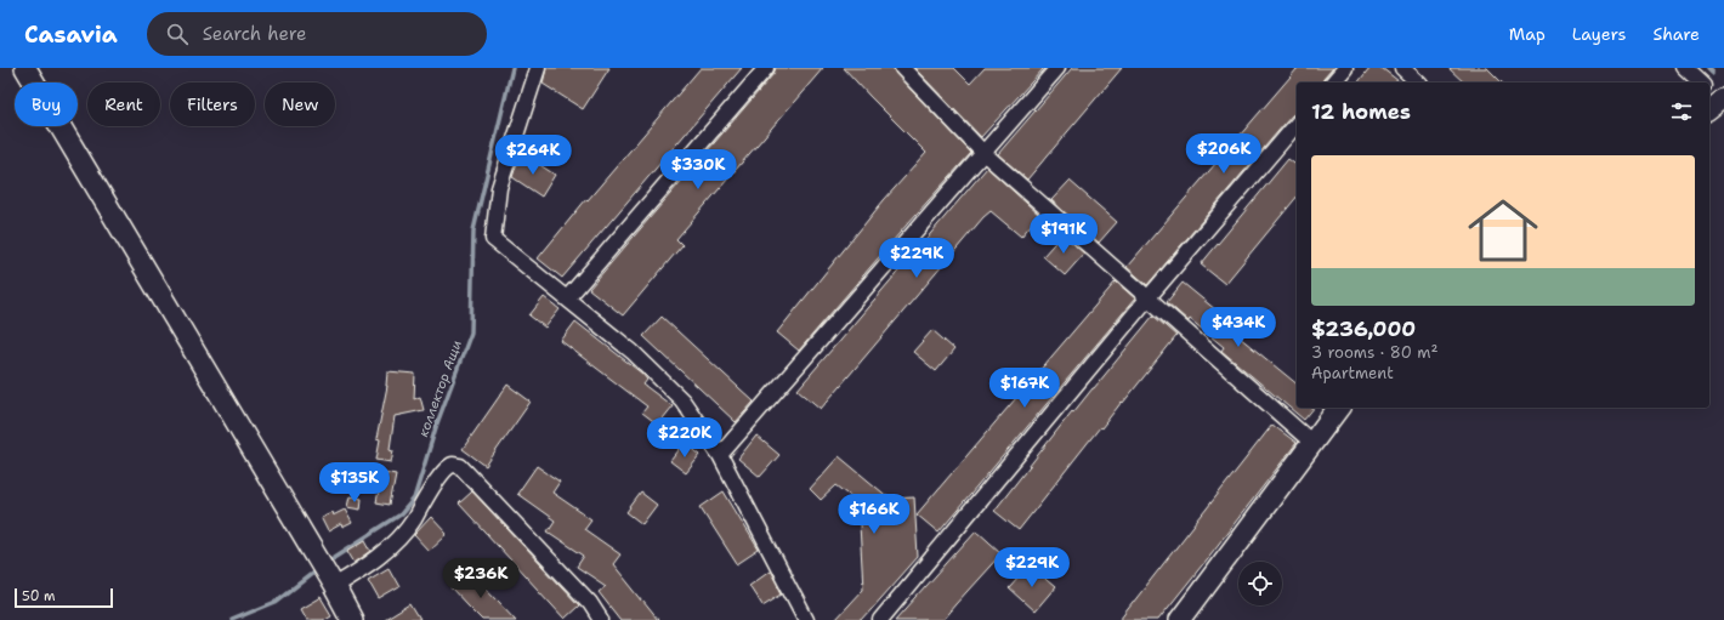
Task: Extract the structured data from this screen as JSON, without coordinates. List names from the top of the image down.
{
  "water": ["коллектор Ащи"],
  "scale_bar": "50 m",
  "page": {
    "header": "Casavia",
    "search": "Search here",
    "nav": ["Map", "Layers", "Share"],
    "chip": [
      "Buy",
      "Rent",
      "Filters",
      "New"
    ],
    "heading": "12 homes",
    "price": [
      "$206K",
      "$264K",
      "$330K",
      "$191K",
      "$229K",
      "$434K",
      "$167K",
      "$220K",
      "$135K",
      "$166K",
      "$229K",
      "$236K"
    ],
    "list": [
      {
        "name": "$236,000",
        "note": "3 rooms · 80 m² · Apartment"
      }
    ],
    "scale": "50 m"
  }
}
